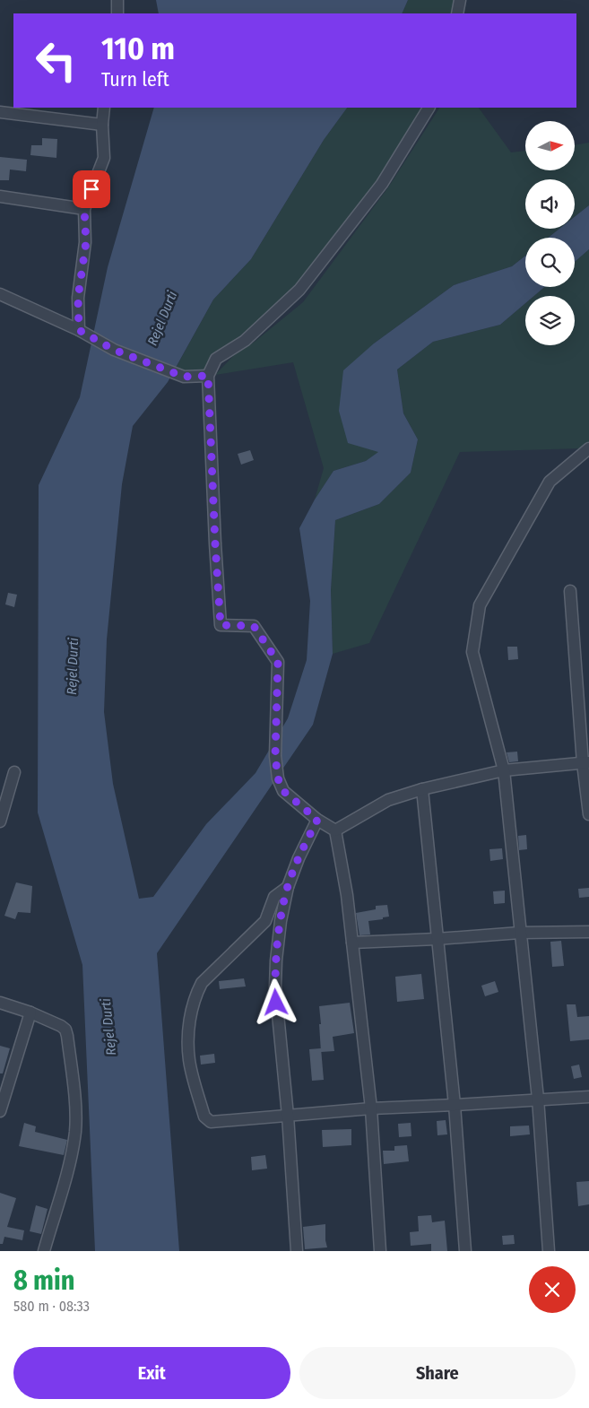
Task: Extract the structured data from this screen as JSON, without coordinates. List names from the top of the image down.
{
  "water": ["Rejel Durti"],
  "north": "right",
  "page": {
    "turn": ["110 m", "Turn left"],
    "heading": ["8 min", "580 m · 08:33"],
    "buttons": ["Exit", "Share"]
  }
}
